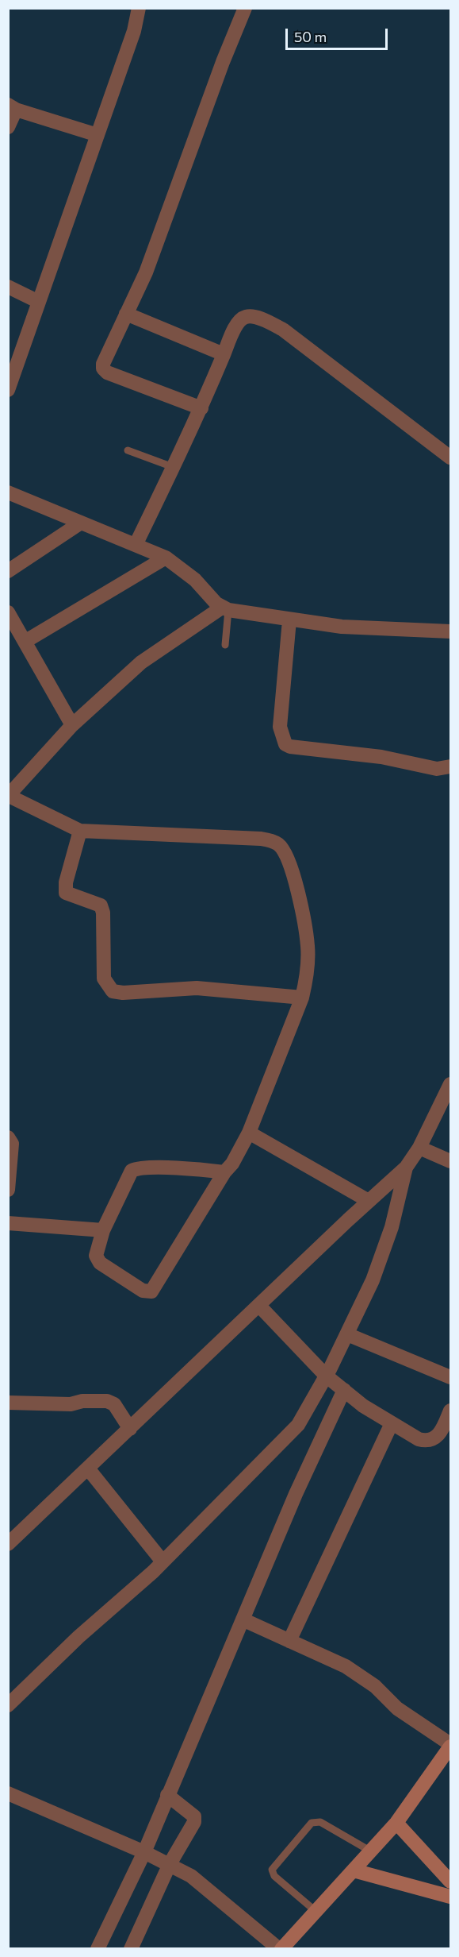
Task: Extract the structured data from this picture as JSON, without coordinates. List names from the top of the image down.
{
  "scale_bar": "50 m"
}
